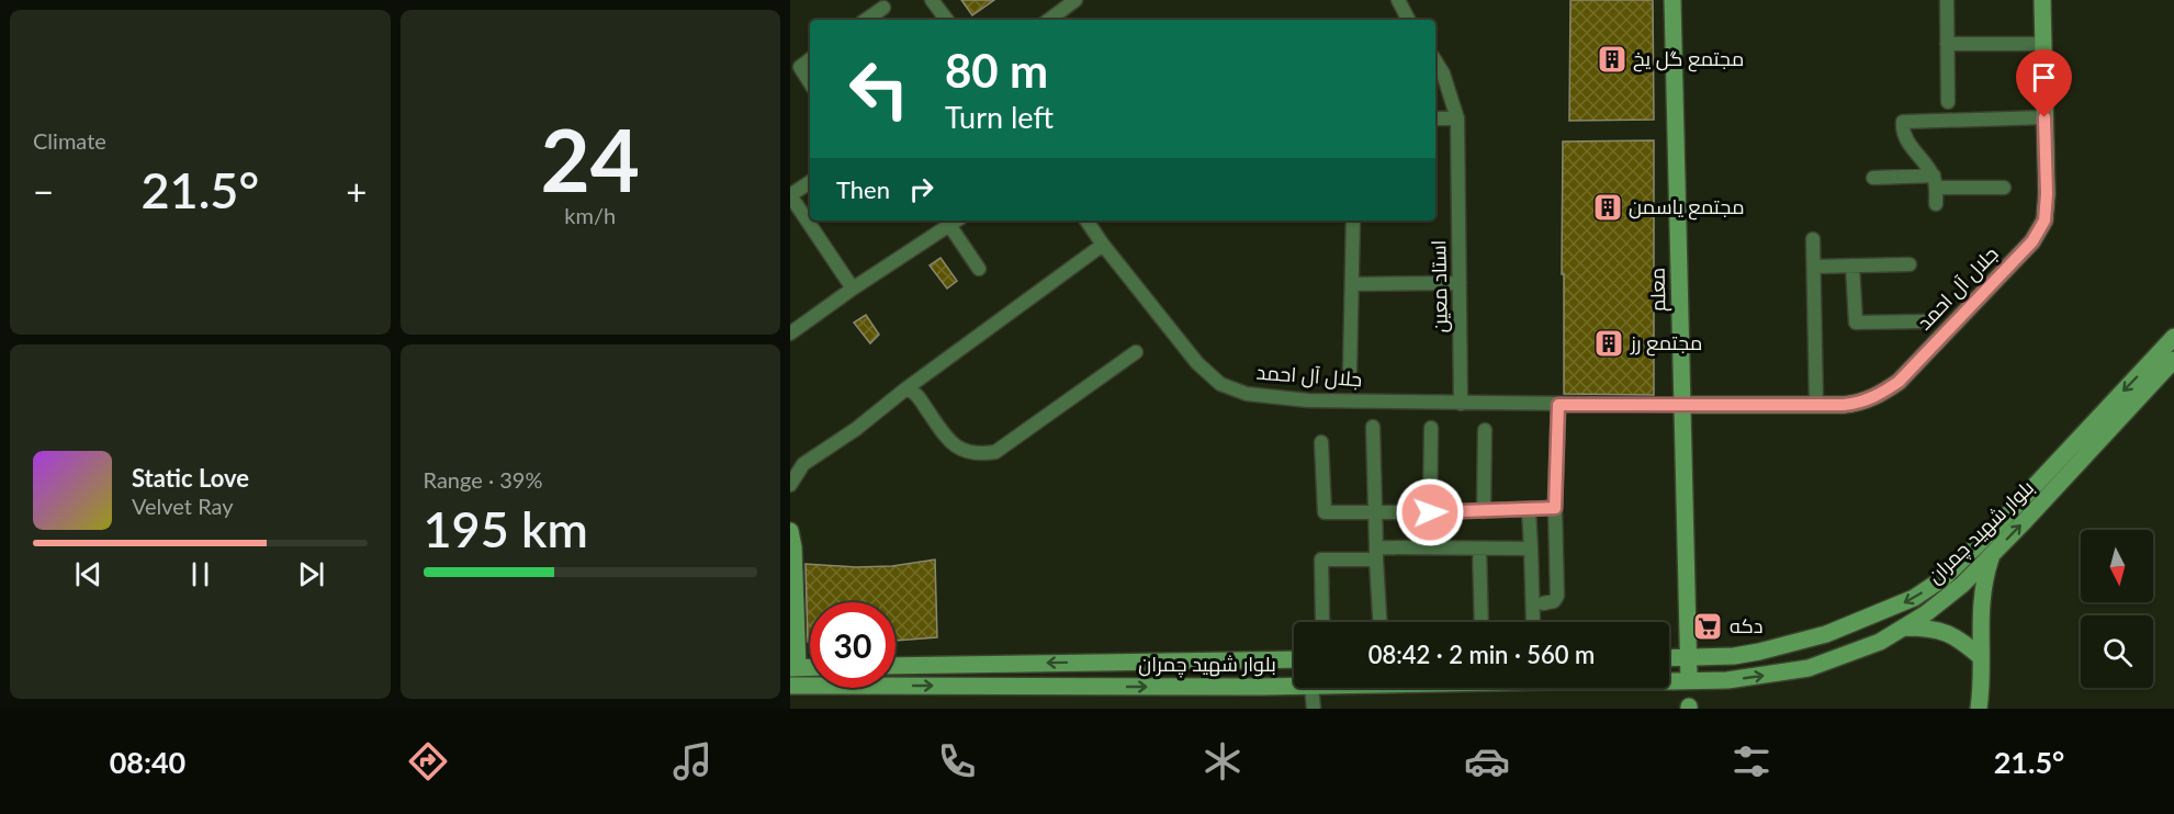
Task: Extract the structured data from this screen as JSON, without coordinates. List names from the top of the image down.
{
  "streets": {
    "main road": ["جلال آل احمد", "معلم", "بلوار شهید چمران"],
    "street": ["استاد معین"]
  },
  "crossings": [
    ["استاد معین", "جلال آل احمد"],
    ["جلال آل احمد", "معلم"],
    ["معلم", "بلوار شهید چمران"]
  ],
  "places": {
    "building": ["مجتمع گل یخ", "مجتمع یاسمن", "مجتمع رز"],
    "supermarket": ["دکه"]
  },
  "north": "bottom",
  "page": {
    "tile": [
      "Climate",
      ["24", "km/h"],
      ["Range · 39%", "195 km"]
    ],
    "turn": ["80 m", "Turn left"],
    "then": "Then",
    "heat": ["−", "21.5°", "+"],
    "song": ["Static Love", "Velvet Ray"],
    "limit": "30",
    "trip": "08:42 · 2 min · 560 m",
    "tabs": ["08:40", "21.5°"]
  }
}
